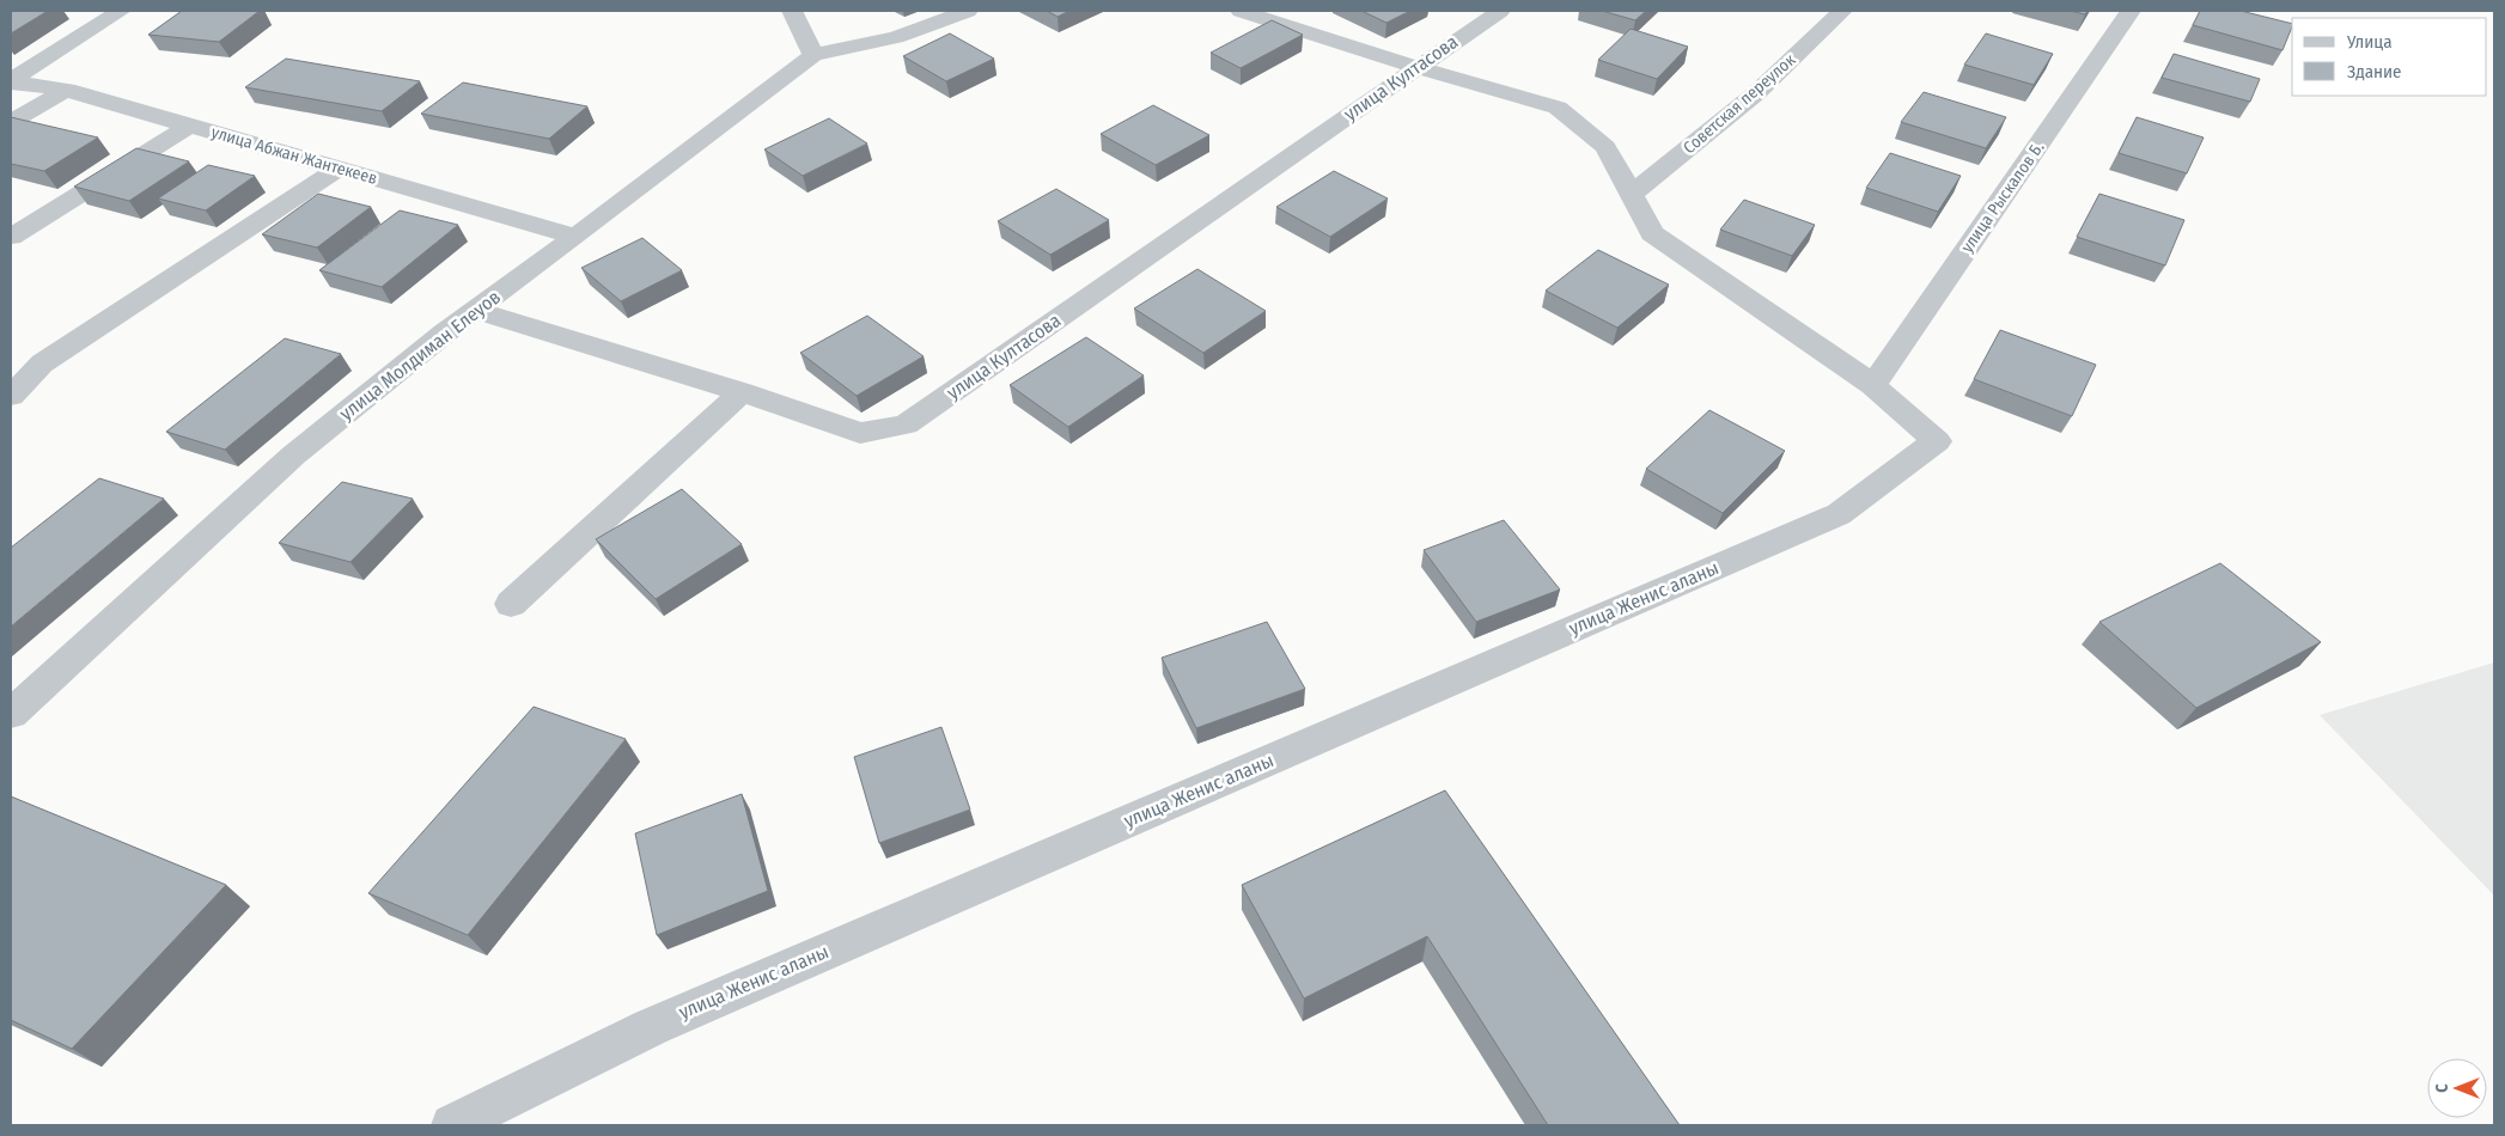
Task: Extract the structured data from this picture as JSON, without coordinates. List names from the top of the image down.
{
  "streets": {
    "street": [
      "улица Култасова",
      "Советская переулок",
      "улица Абжан Жантекеев",
      "улица Рыскалов Б.",
      "улица Молдиман Елеуов",
      "улица Женис аланы"
    ]
  },
  "crossings": [
    ["улица Култасова", "улица Молдиман Елеуов"],
    ["улица Абжан Жантекеев", "улица Молдиман Елеуов"],
    ["улица Рыскалов Б.", "улица Женис аланы"]
  ],
  "legend": ["Улица", "Здание"],
  "north": "left"
}
